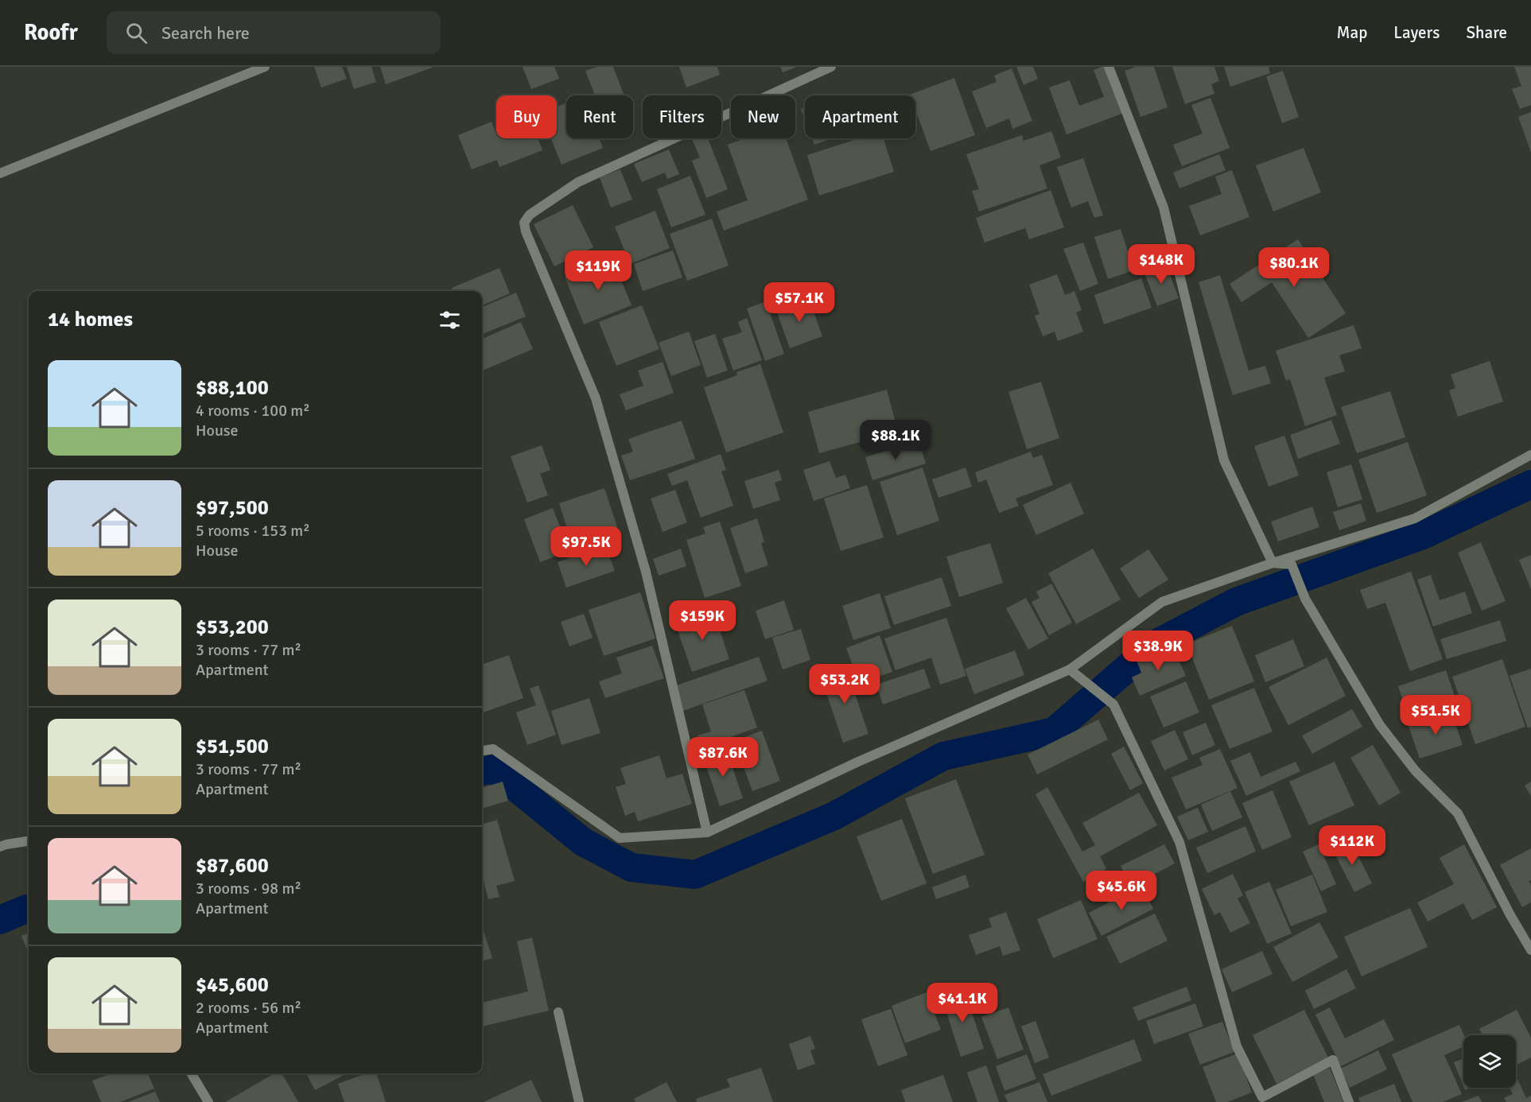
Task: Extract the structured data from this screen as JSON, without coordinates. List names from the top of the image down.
{
  "page": {
    "header": "Roofr",
    "search": "Search here",
    "nav": ["Map", "Layers", "Share"],
    "chip": [
      "Buy",
      "Rent",
      "Filters",
      "New",
      "Apartment"
    ],
    "price": [
      "$148K",
      "$80.1K",
      "$119K",
      "$57.1K",
      "$88.1K",
      "$97.5K",
      "$159K",
      "$38.9K",
      "$53.2K",
      "$51.5K",
      "$87.6K",
      "$112K",
      "$45.6K",
      "$41.1K"
    ],
    "heading": "14 homes",
    "list": [
      {
        "name": "$88,100",
        "note": "4 rooms · 100 m² · House"
      },
      {
        "name": "$97,500",
        "note": "5 rooms · 153 m² · House"
      },
      {
        "name": "$53,200",
        "note": "3 rooms · 77 m² · Apartment"
      },
      {
        "name": "$51,500",
        "note": "3 rooms · 77 m² · Apartment"
      },
      {
        "name": "$87,600",
        "note": "3 rooms · 98 m² · Apartment"
      },
      {
        "name": "$45,600",
        "note": "2 rooms · 56 m² · Apartment"
      }
    ]
  }
}
